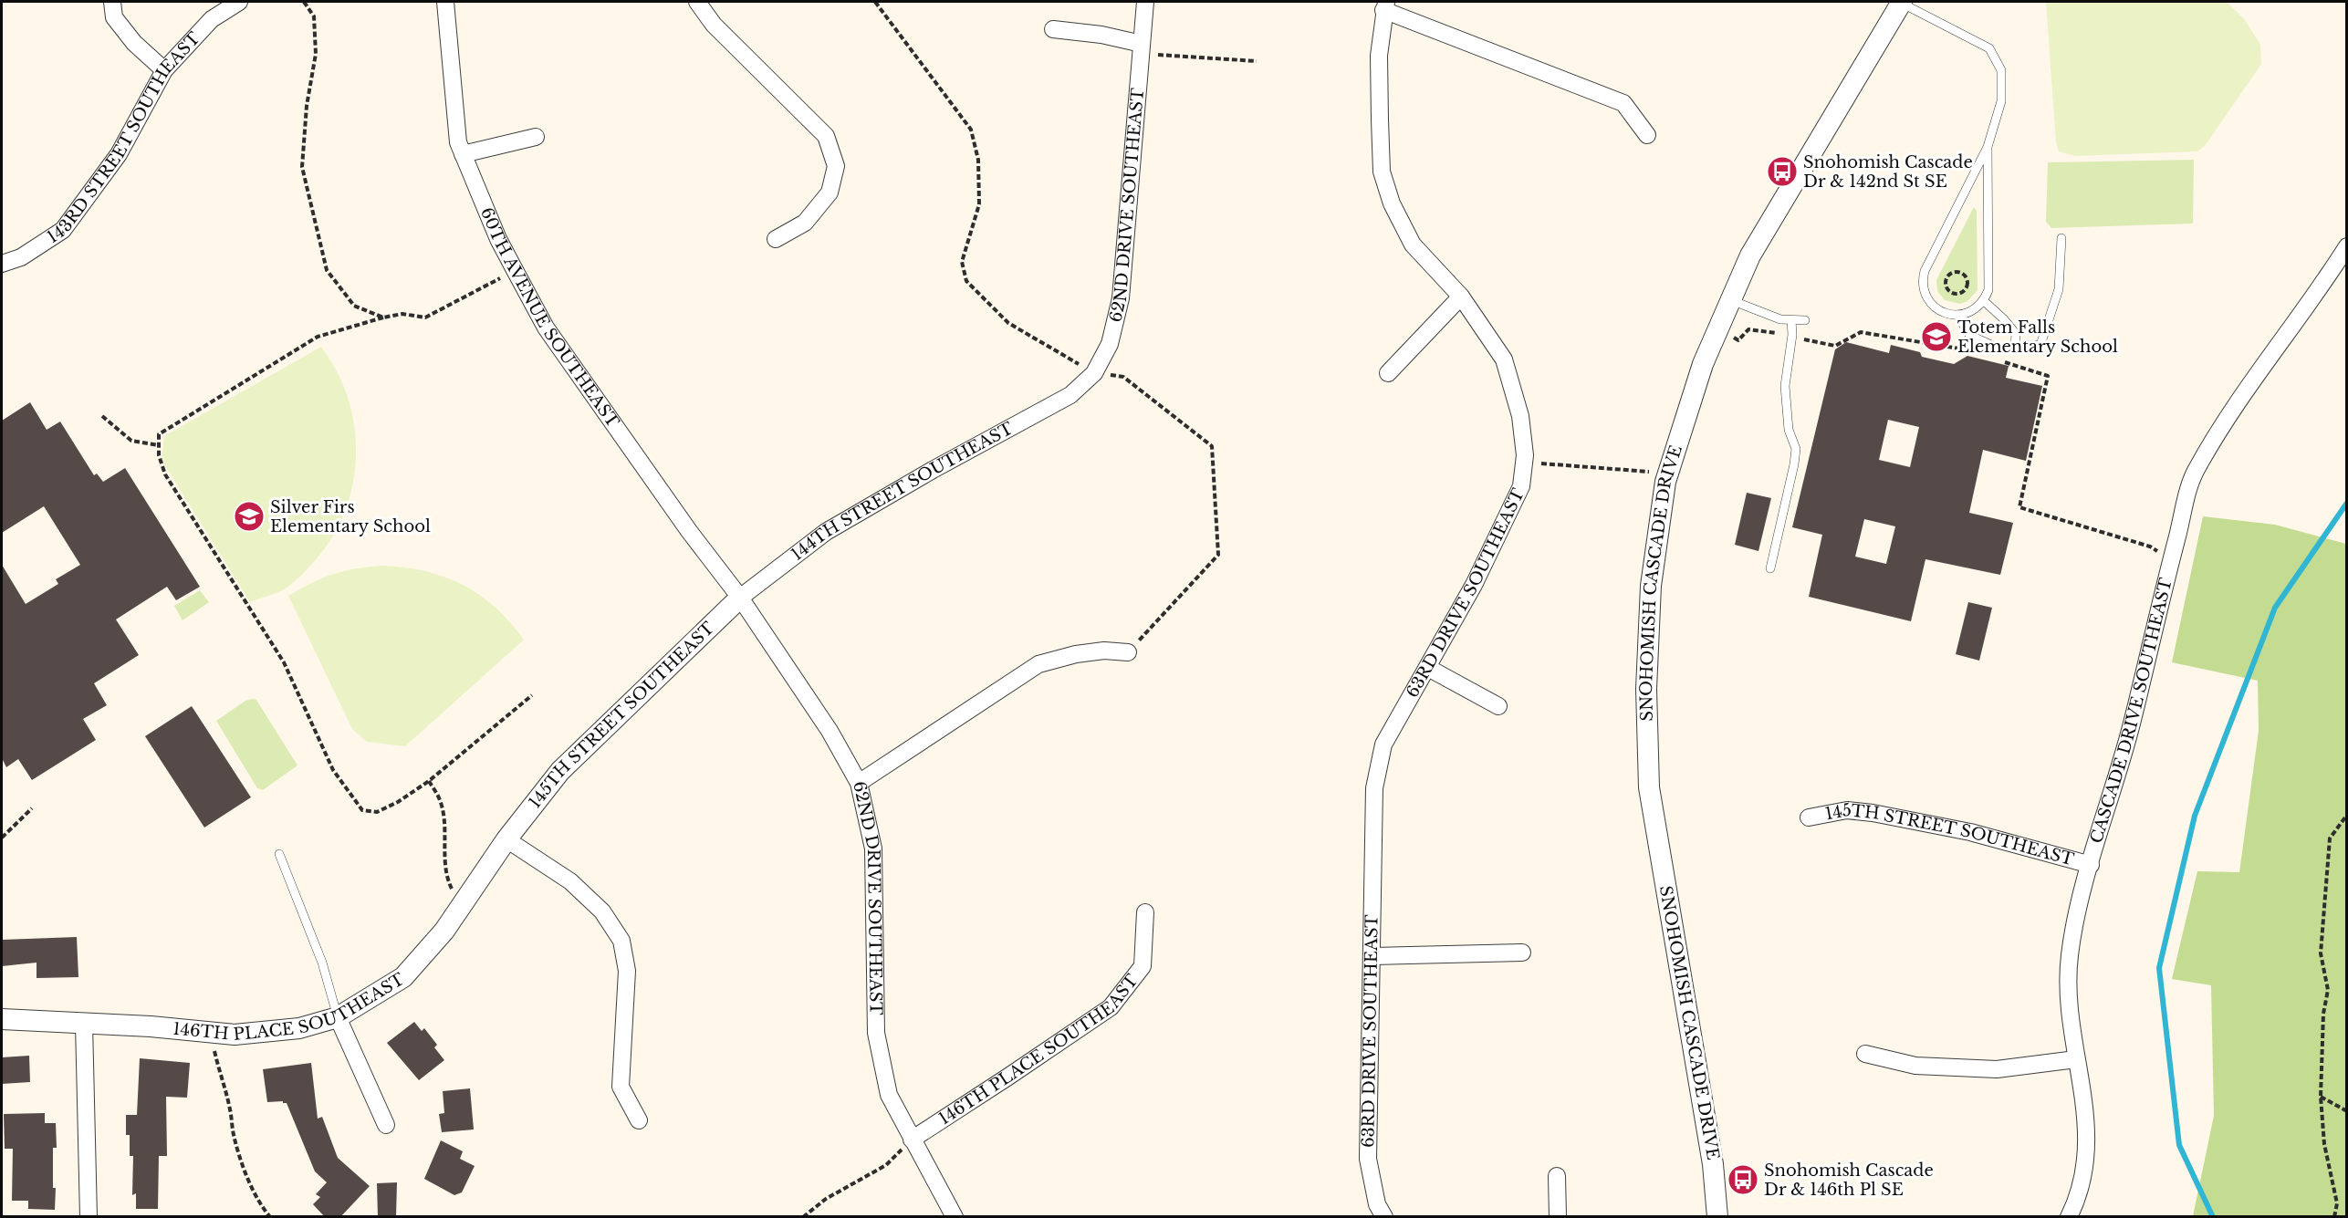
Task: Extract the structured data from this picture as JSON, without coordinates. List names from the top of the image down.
{
  "streets": {
    "street": [
      "143RD STREET SOUTHEAST",
      "62ND DRIVE SOUTHEAST",
      "60TH AVENUE SOUTHEAST",
      "144TH STREET SOUTHEAST",
      "SNOHOMISH CASCADE DRIVE",
      "63RD DRIVE SOUTHEAST",
      "CASCADE DRIVE SOUTHEAST",
      "145TH STREET SOUTHEAST",
      "146TH PLACE SOUTHEAST"
    ]
  },
  "crossings": [
    ["62ND DRIVE SOUTHEAST", "60TH AVENUE SOUTHEAST"],
    ["62ND DRIVE SOUTHEAST", "144TH STREET SOUTHEAST"],
    ["62ND DRIVE SOUTHEAST", "145TH STREET SOUTHEAST"],
    ["62ND DRIVE SOUTHEAST", "146TH PLACE SOUTHEAST"],
    ["60TH AVENUE SOUTHEAST", "144TH STREET SOUTHEAST"],
    ["60TH AVENUE SOUTHEAST", "145TH STREET SOUTHEAST"],
    ["144TH STREET SOUTHEAST", "145TH STREET SOUTHEAST"],
    ["CASCADE DRIVE SOUTHEAST", "145TH STREET SOUTHEAST"],
    ["145TH STREET SOUTHEAST", "146TH PLACE SOUTHEAST"]
  ],
  "places": {
    "bus stop": ["Snohomish Cascade Dr & 142nd St SE", "Snohomish Cascade Dr & 146th Pl SE"],
    "school or university": ["Totem Falls Elementary School", "Silver Firs Elementary School"]
  }
}
